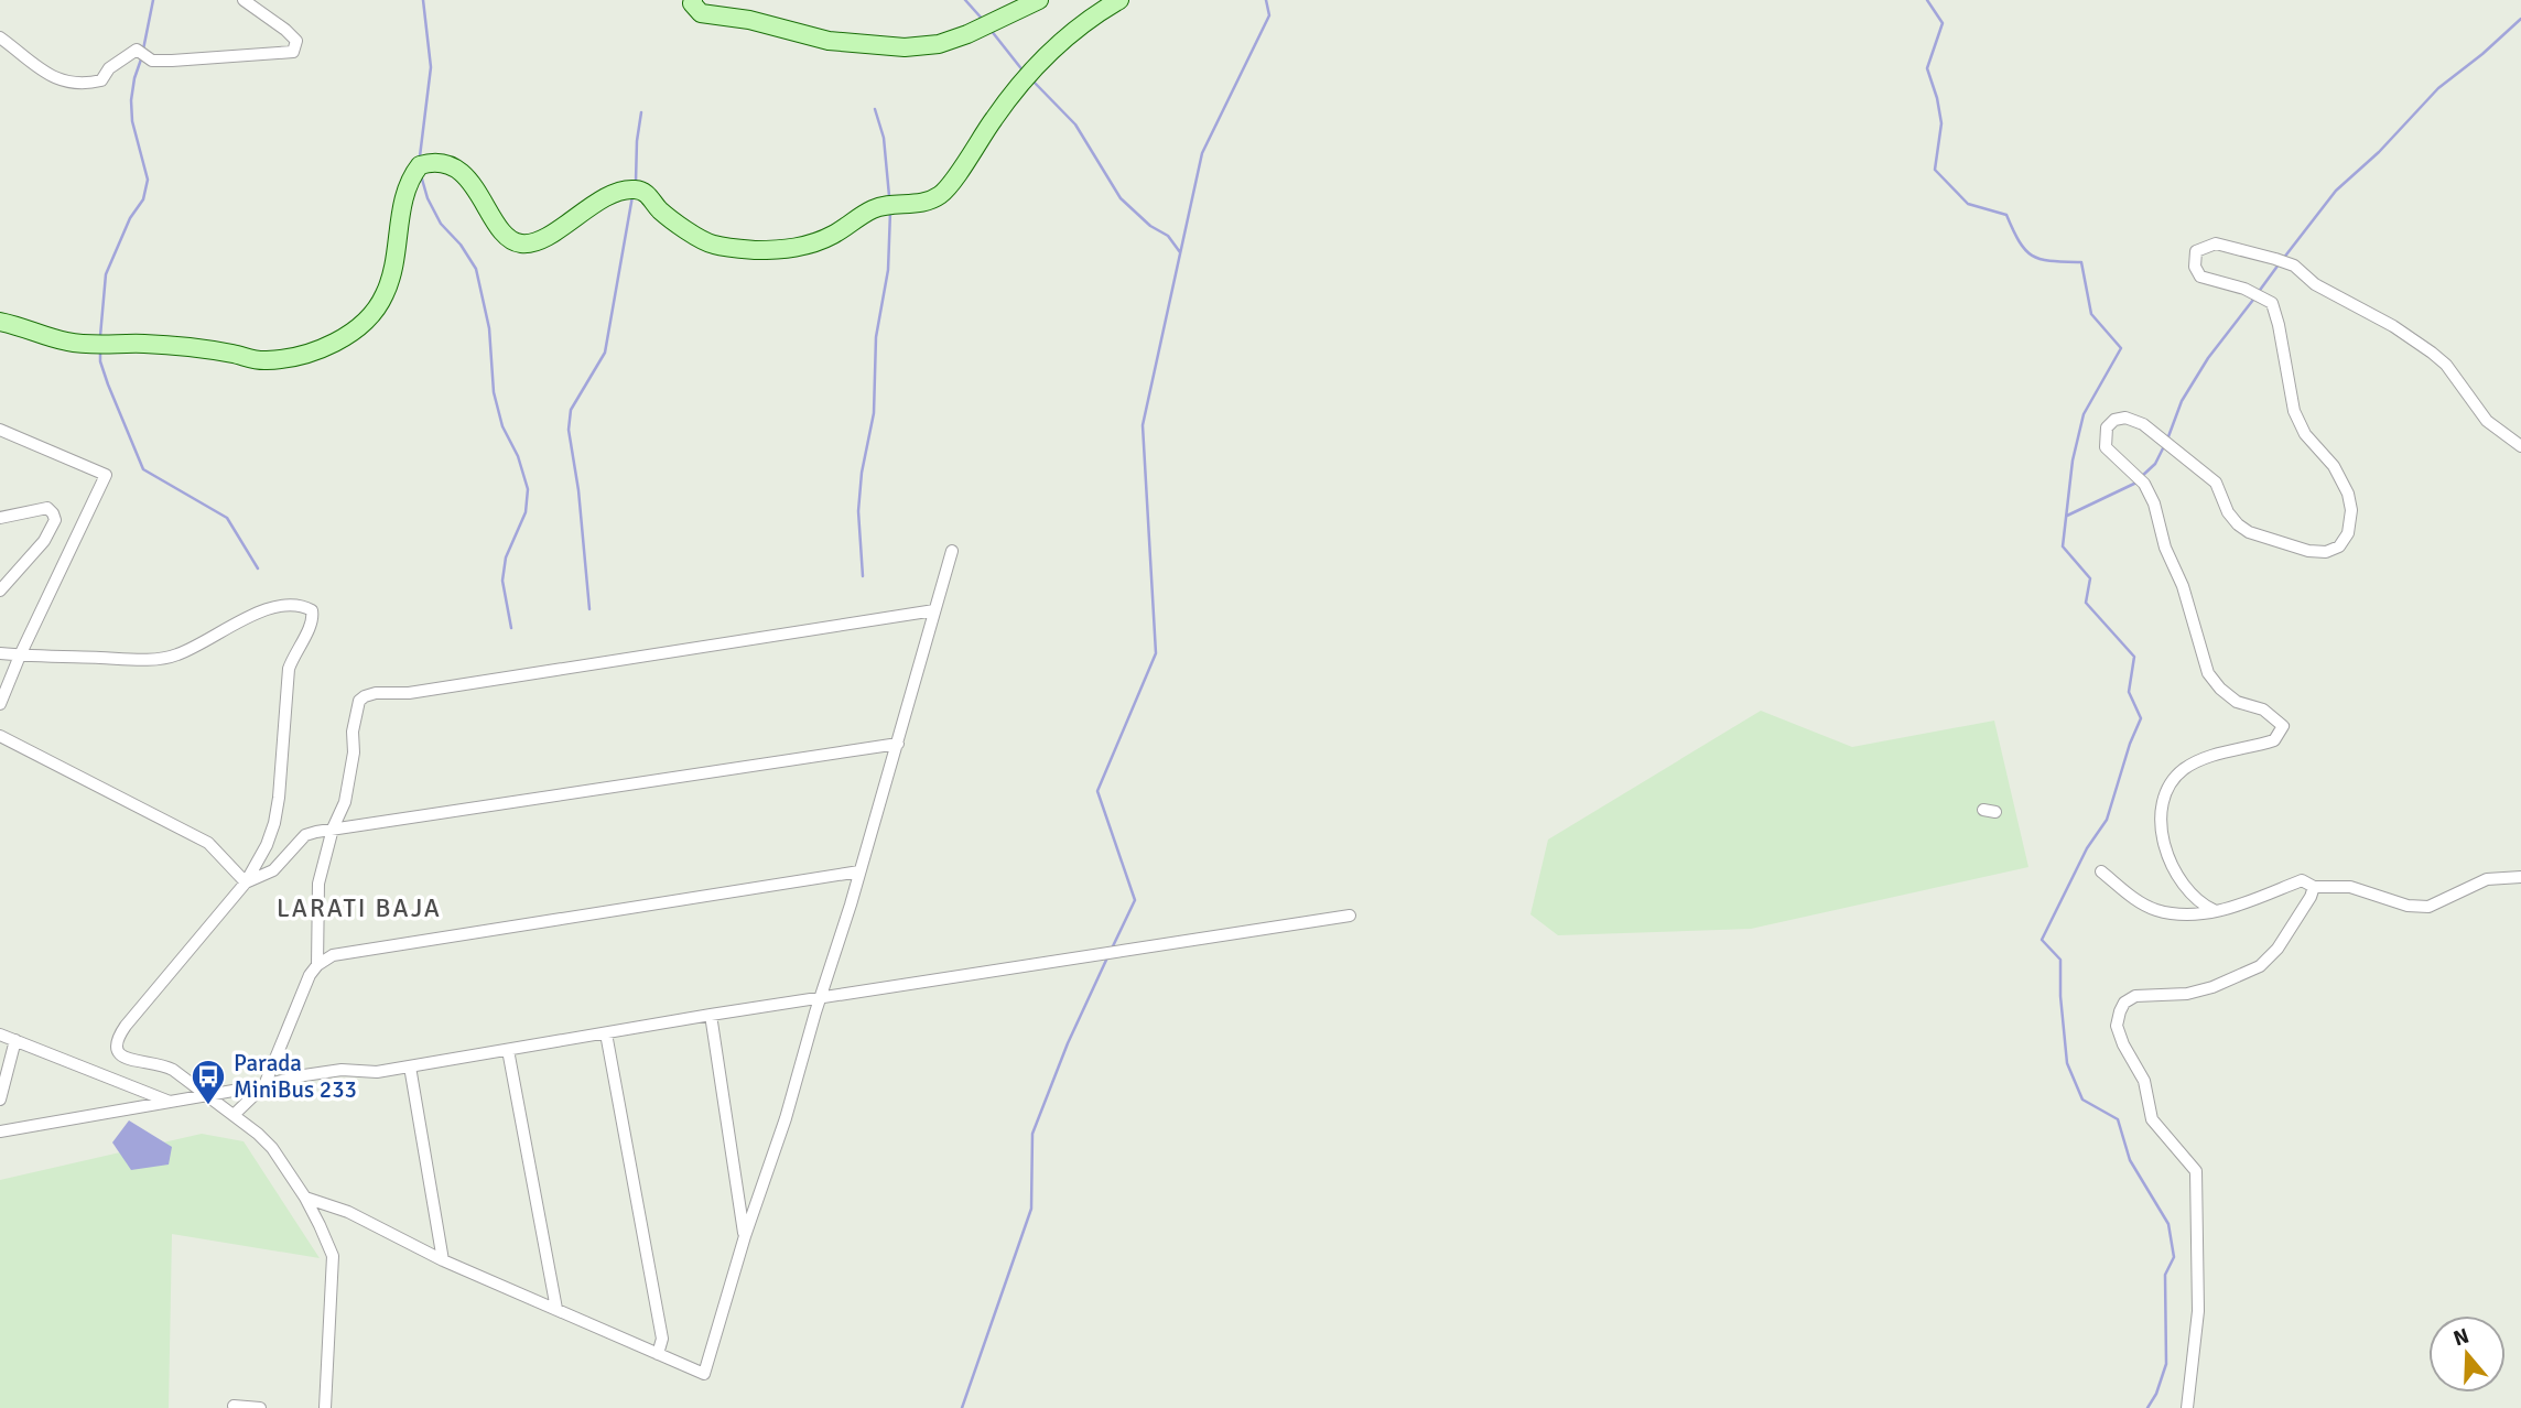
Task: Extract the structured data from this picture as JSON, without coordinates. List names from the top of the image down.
{
  "districts": ["LARATI BAJA"],
  "places": {
    "bus stop": ["Parada MiniBus 233"]
  },
  "north": "top"
}
